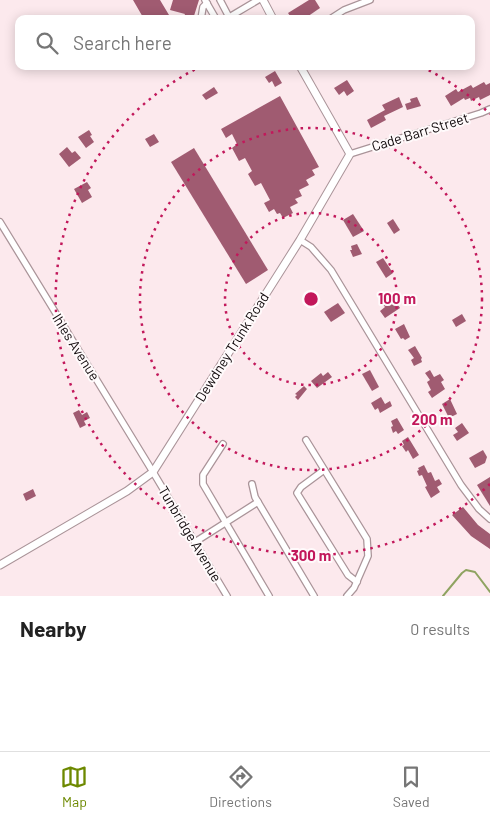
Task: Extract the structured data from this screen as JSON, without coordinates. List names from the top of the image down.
{
  "streets": {
    "main road": ["Dewdney Trunk Road"],
    "street": ["Cade Barr Street", "Ihles Avenue", "Tunbridge Avenue"]
  },
  "crossings": [
    ["Cade Barr Street", "Dewdney Trunk Road"],
    ["Ihles Avenue", "Dewdney Trunk Road"],
    ["Ihles Avenue", "Tunbridge Avenue"],
    ["Dewdney Trunk Road", "Tunbridge Avenue"]
  ],
  "page": {
    "search": "Search here",
    "heading": ["Nearby", "0 results"],
    "nav": ["Map", "Directions", "Saved"]
  },
  "rings": ["100 m", "200 m", "300 m"]
}
